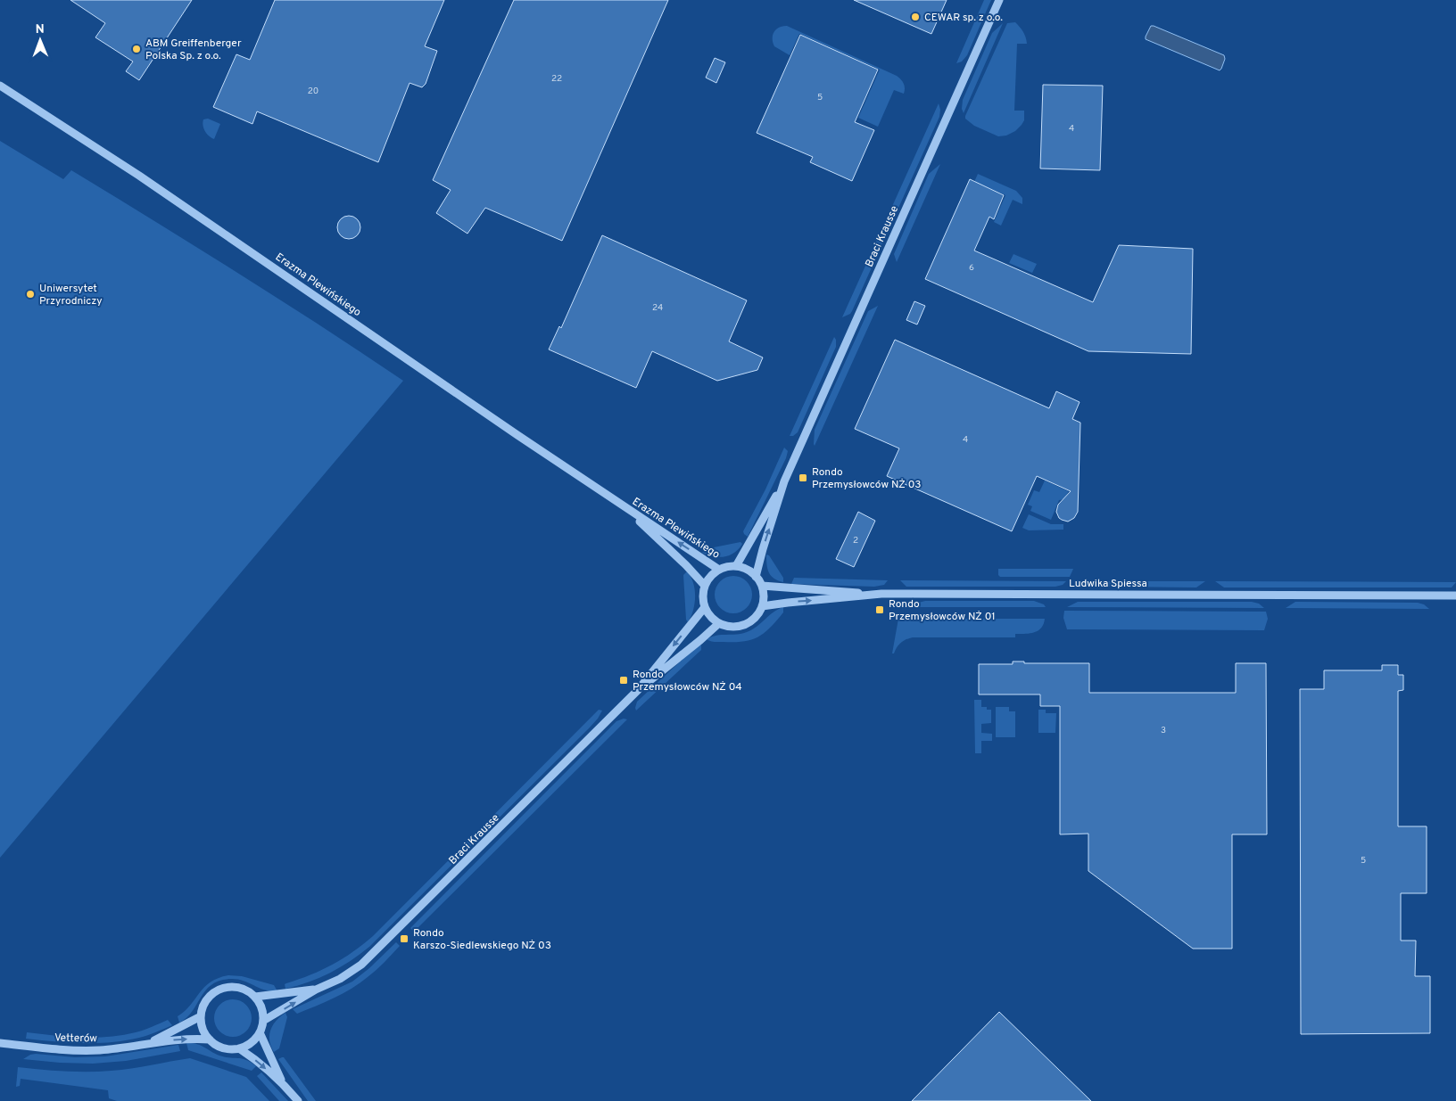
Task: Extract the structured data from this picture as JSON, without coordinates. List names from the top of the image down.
{
  "streets": {
    "street": [
      "Braci Krausse",
      "Erazma Plewińskiego",
      "Ludwika Spiessa",
      "Vetterów"
    ]
  },
  "crossings": [
    ["Braci Krausse", "Erazma Plewińskiego"],
    ["Braci Krausse", "Ludwika Spiessa"],
    ["Braci Krausse", "Vetterów"],
    ["Erazma Plewińskiego", "Ludwika Spiessa"]
  ],
  "places": {
    "other": ["CEWAR sp. z o.o.", "ABM Greiffenberger Polska Sp. z o.o.", "Uniwersytet Przyrodniczy"],
    "transit": [
      "Rondo Przemysłowców NŻ 03",
      "Rondo Przemysłowców NŻ 01",
      "Rondo Przemysłowców NŻ 04",
      "Rondo Karszo-Siedlewskiego NŻ 03"
    ]
  },
  "house_numbers": [
    "22",
    "20",
    "5",
    "4",
    "6",
    "24",
    "4",
    "2",
    "3",
    "5"
  ],
  "north": "top"
}
